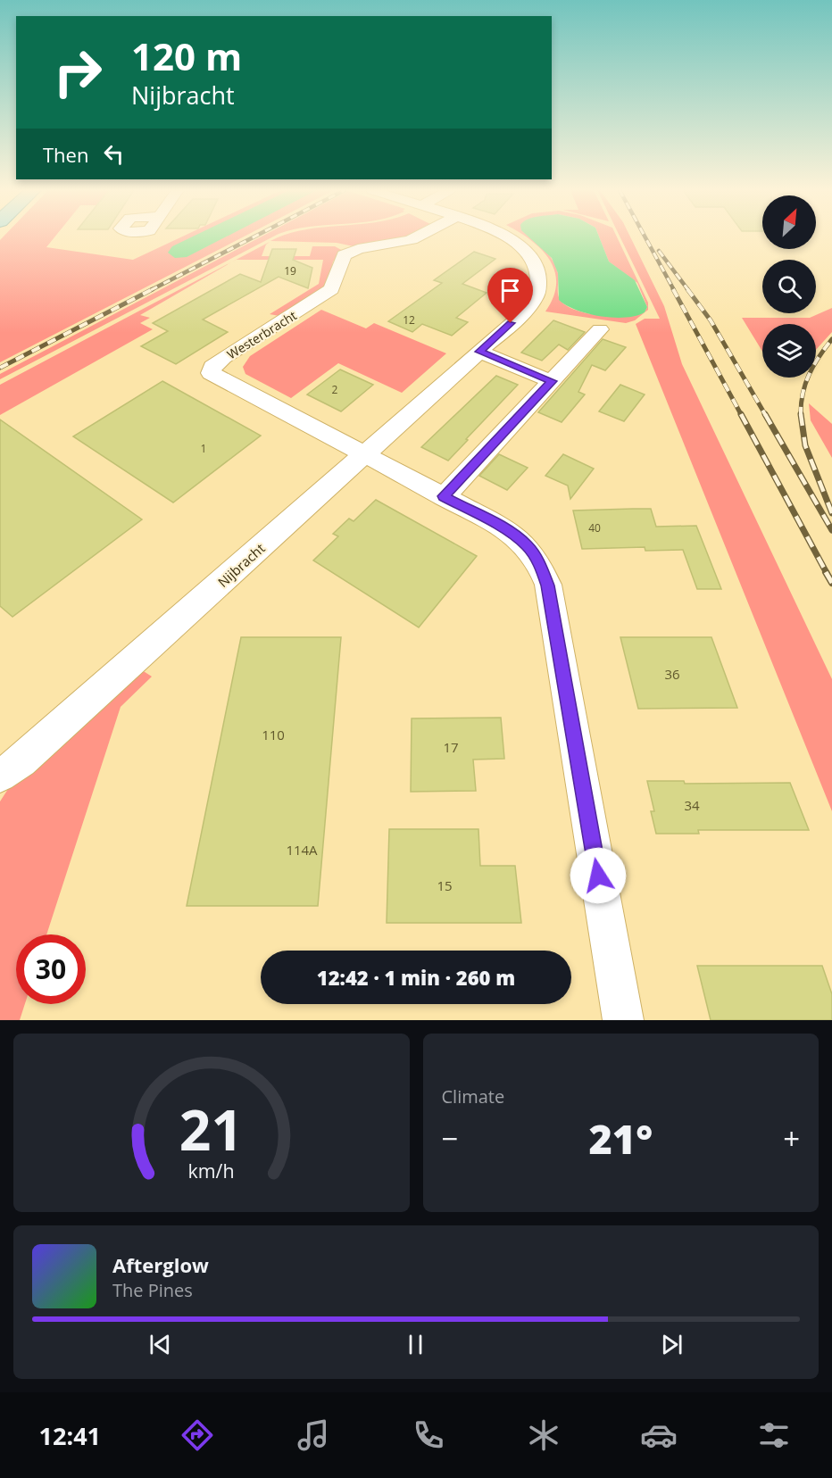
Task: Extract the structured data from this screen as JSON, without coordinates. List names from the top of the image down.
{
  "streets": {
    "street": ["Westerbracht", "Nijbracht"]
  },
  "crossings": [
    ["Westerbracht", "Nijbracht"]
  ],
  "house_numbers": [
    "19",
    "12",
    "2",
    "1",
    "40",
    "36",
    "110",
    "17",
    "34",
    "114A",
    "15"
  ],
  "north": "top right",
  "page": {
    "turn": ["120 m", "Nijbracht"],
    "then": "Then",
    "limit": "30",
    "trip": "12:42 · 1 min · 260 m",
    "tile": "Climate",
    "heat": ["−", "21°", "+"],
    "song": ["Afterglow", "The Pines"],
    "tabs": "12:41",
    "gauge": ["21", "km/h"]
  }
}
